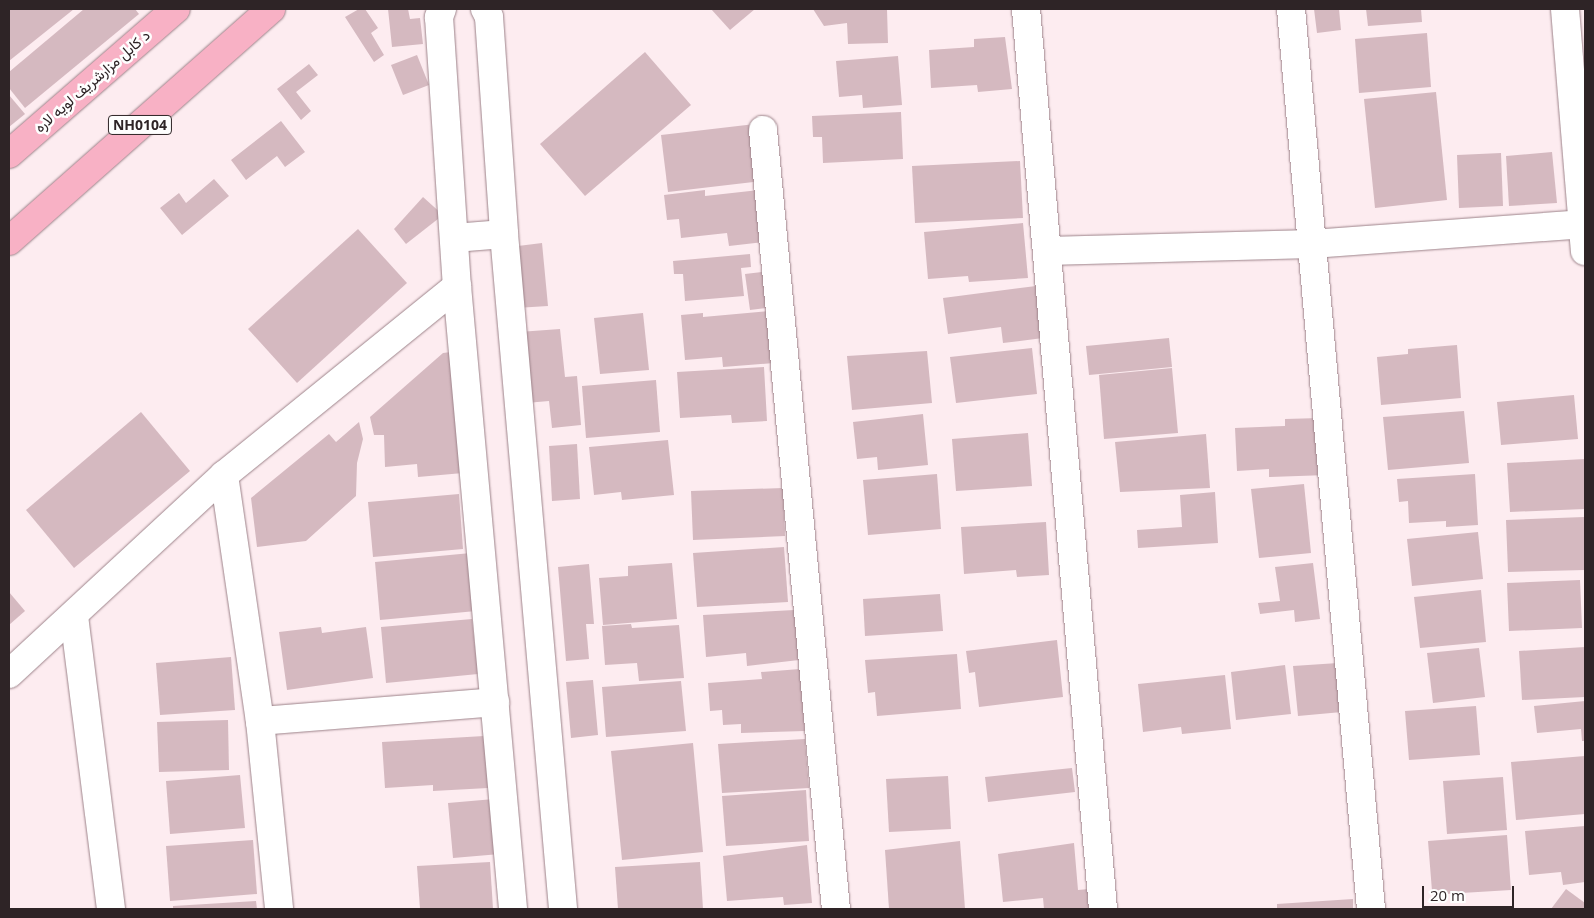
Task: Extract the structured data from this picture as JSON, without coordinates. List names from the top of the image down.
{
  "streets": {
    "highway": ["د کابل مزارشریف لویه لاره", "NH0104"]
  },
  "scale_bar": "20 m"
}
